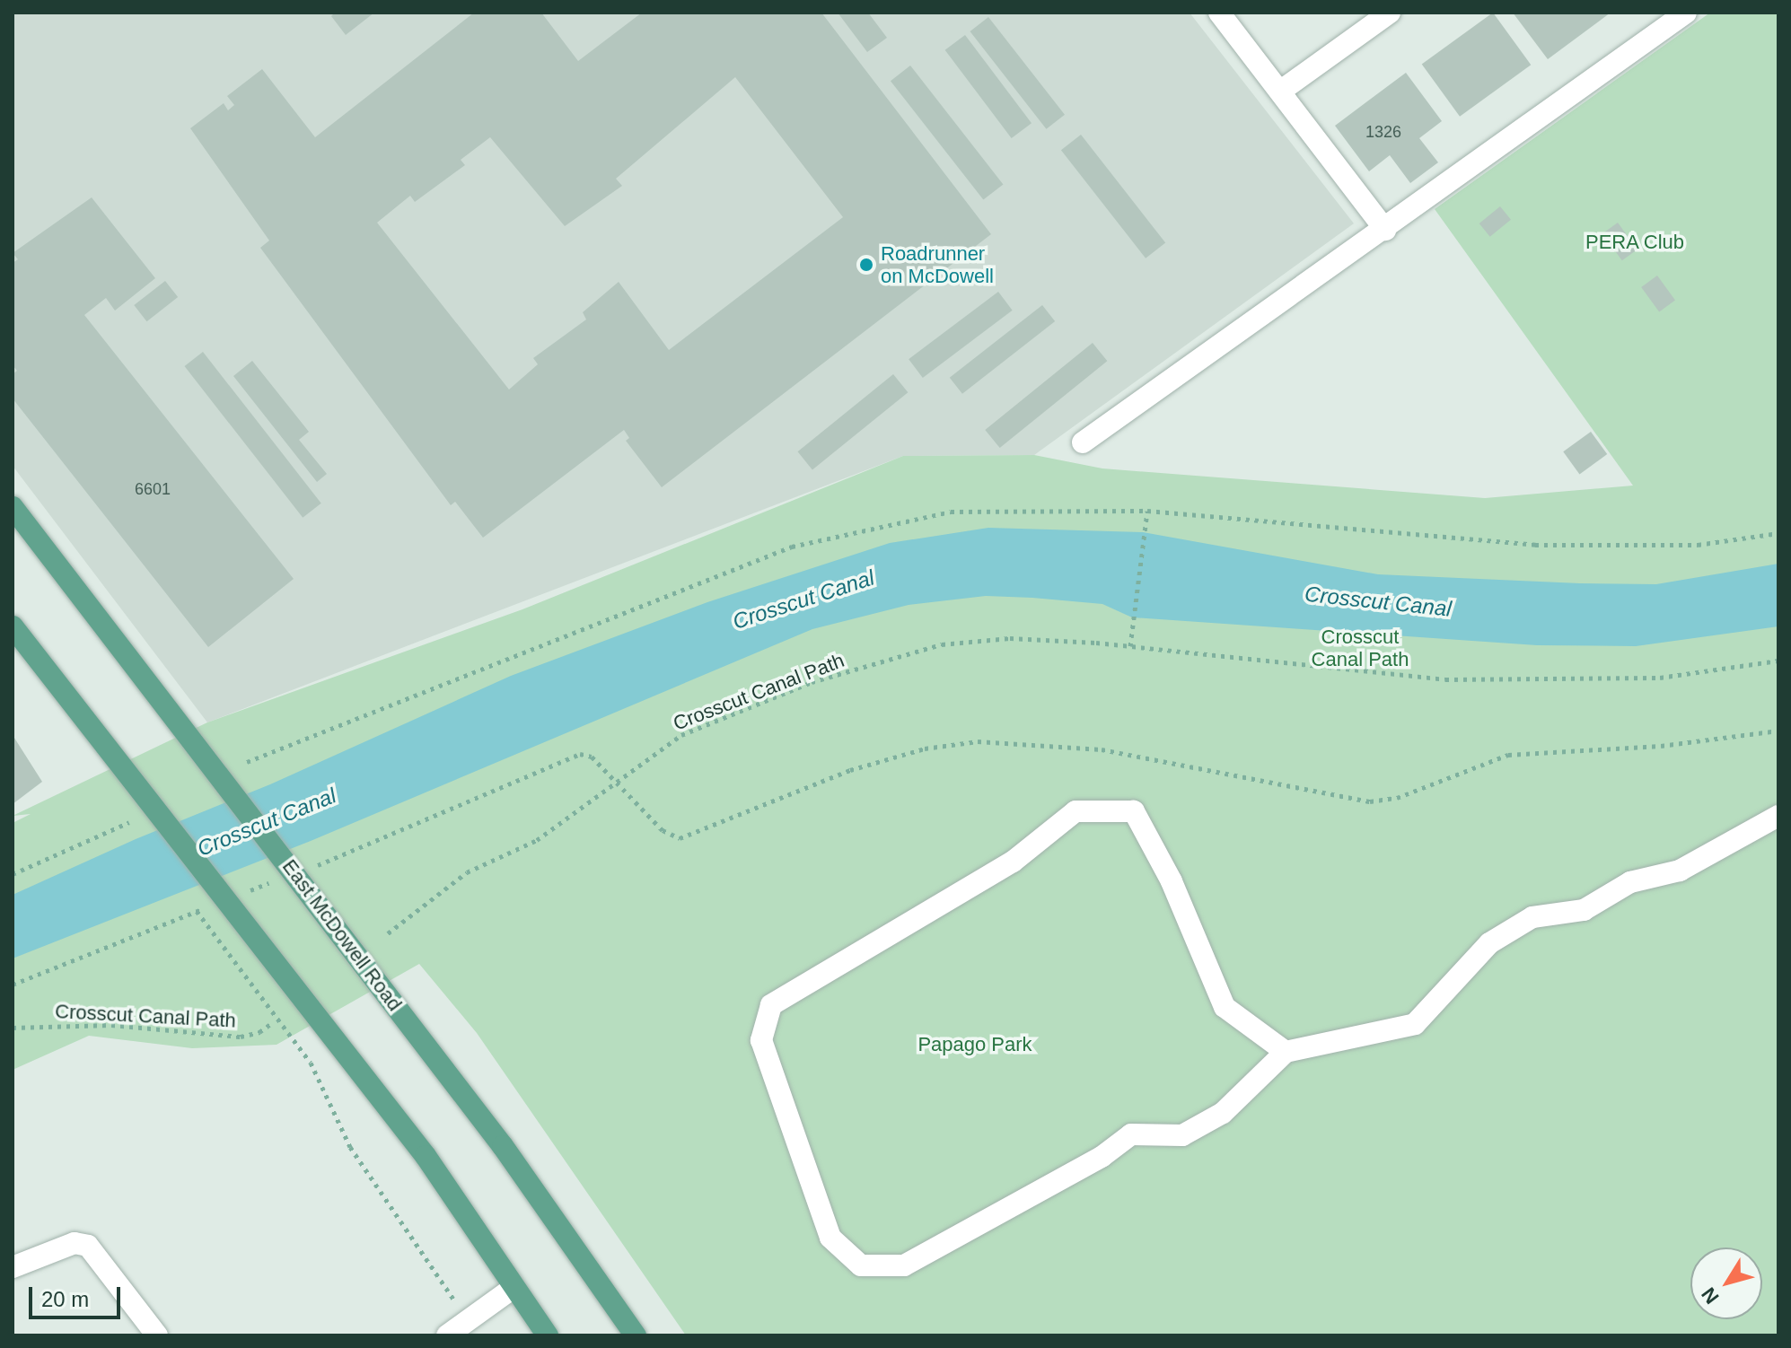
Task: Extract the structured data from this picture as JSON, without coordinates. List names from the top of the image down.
{
  "streets": {
    "main road": ["East McDowell Road"],
    "path": ["Crosscut Canal Path"]
  },
  "crossings": [
    ["Crosscut Canal Path", "East McDowell Road"]
  ],
  "water": ["Crosscut Canal"],
  "parks": ["PERA Club", "Crosscut Canal Path", "Papago Park"],
  "places": ["Roadrunner on McDowell"],
  "house_numbers": ["1326", "6601"],
  "scale_bar": "20 m",
  "north": "bottom left"
}
